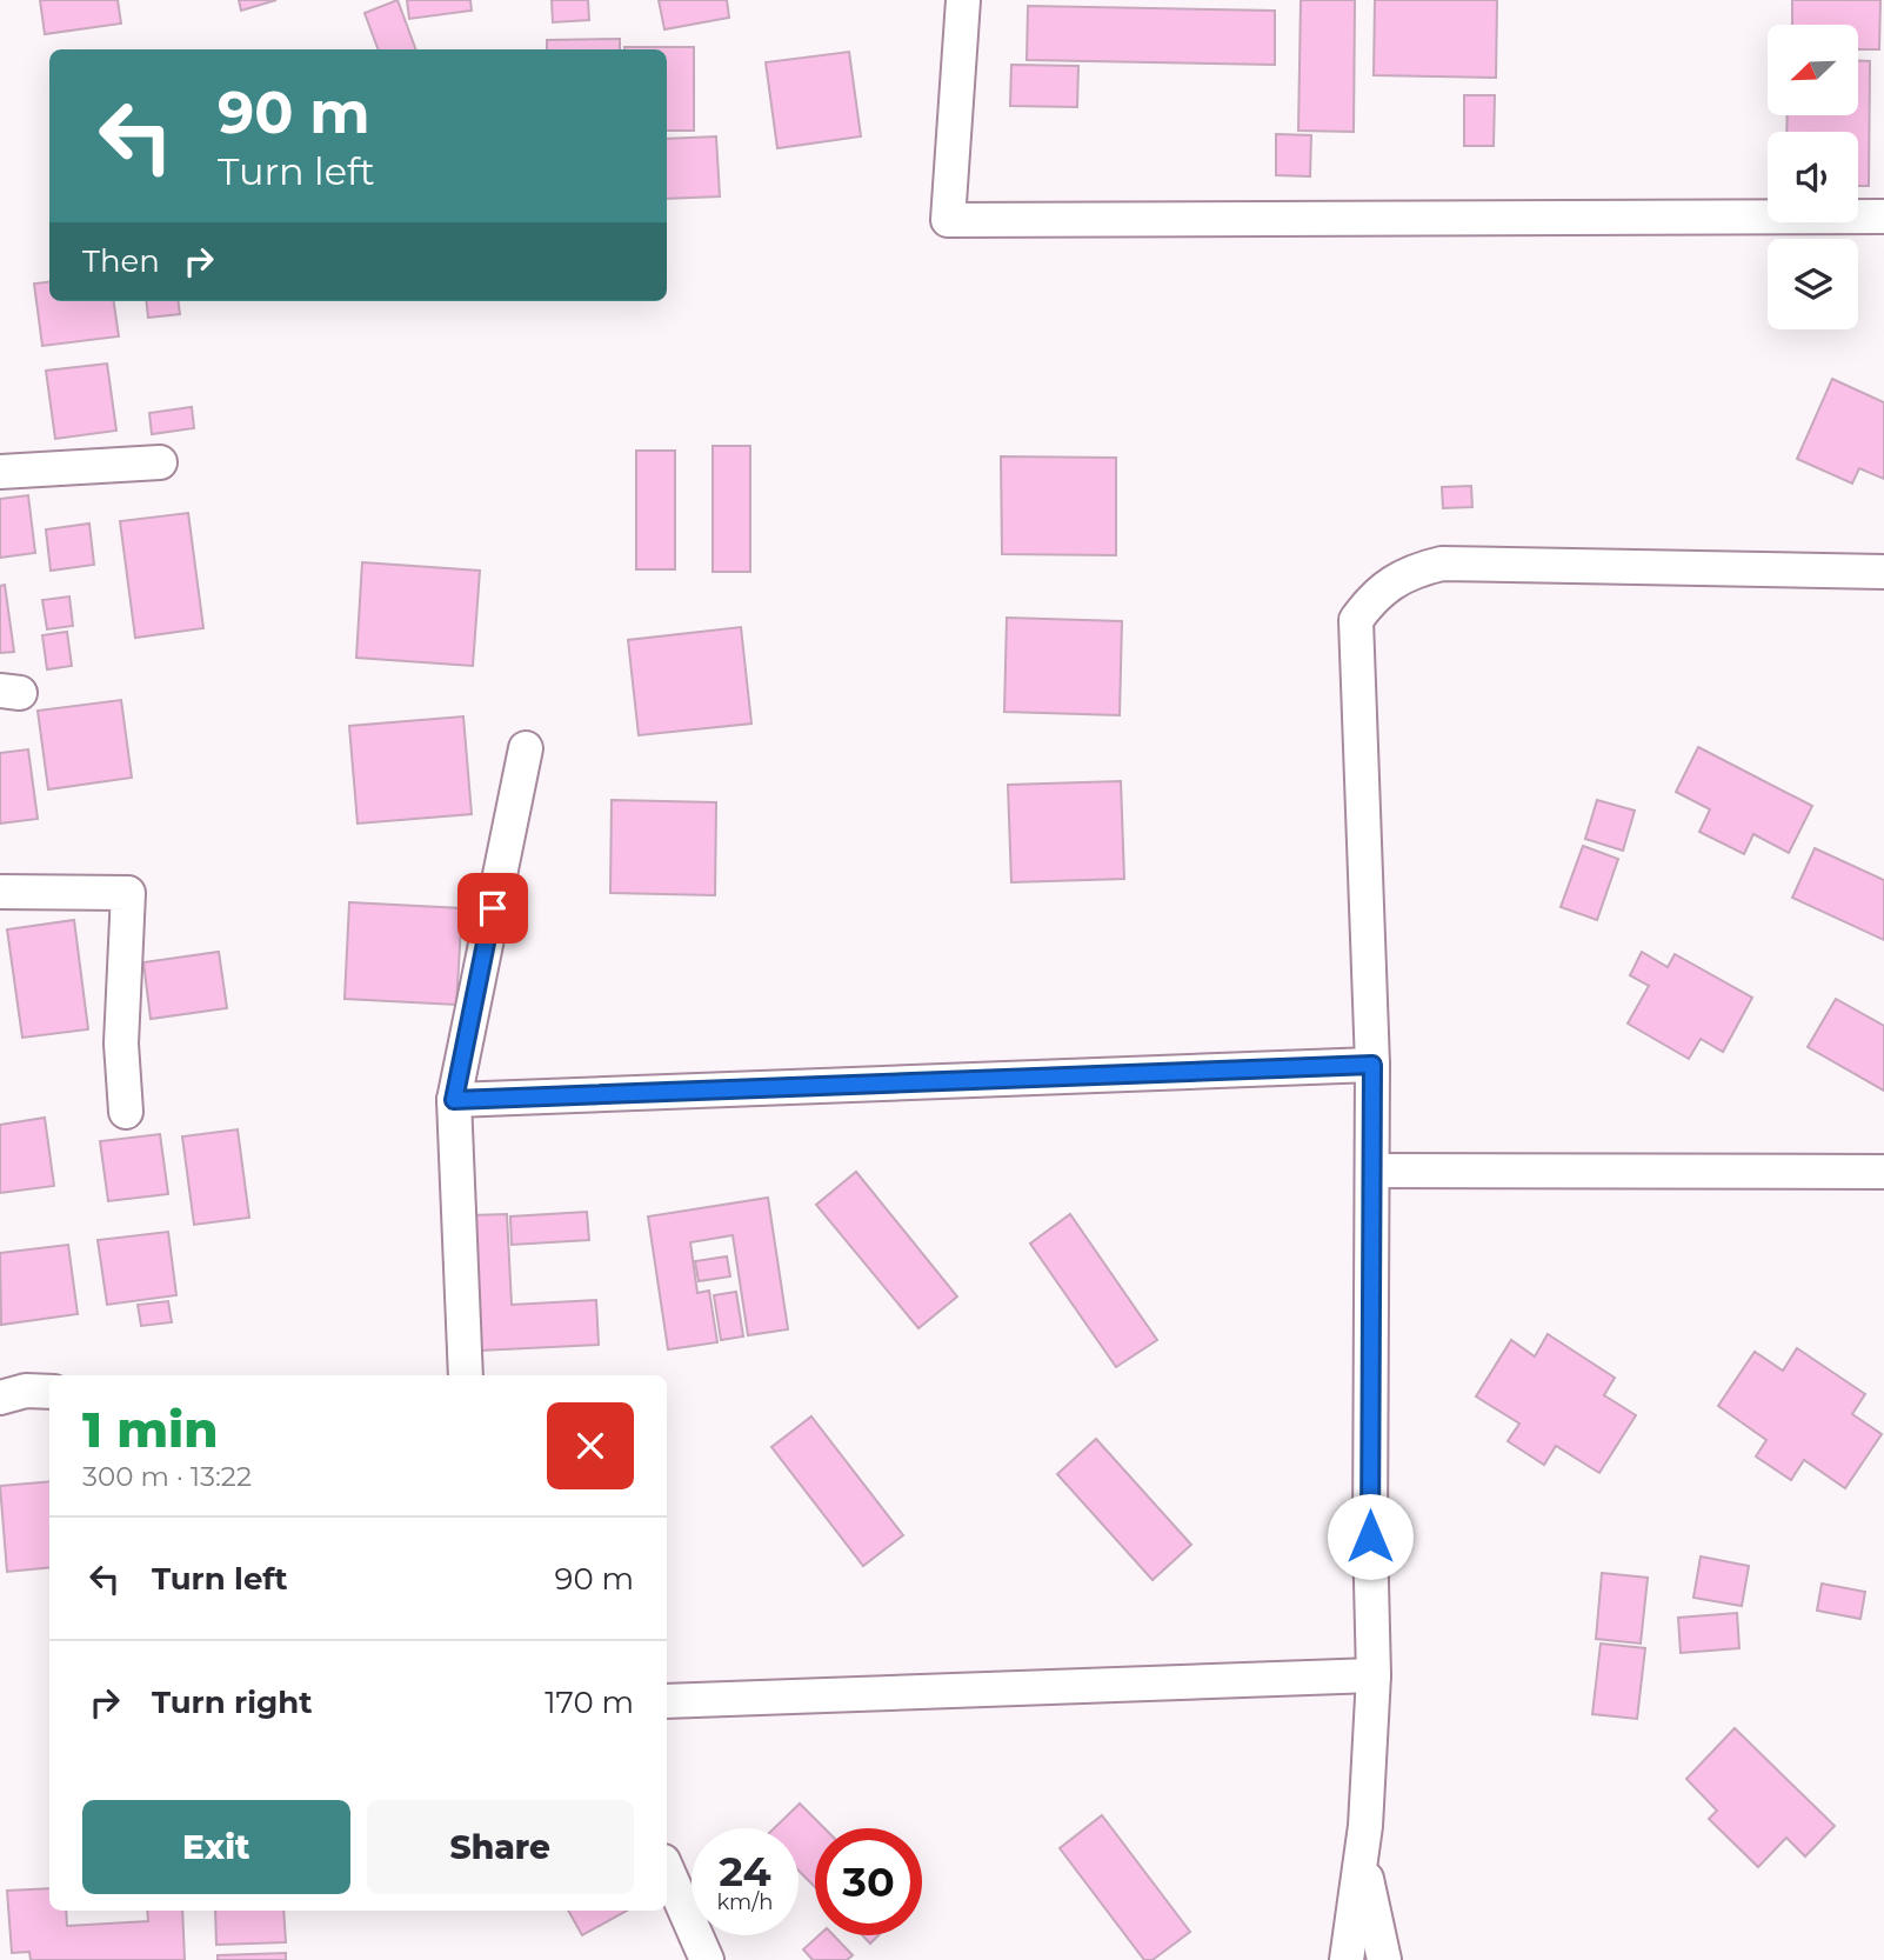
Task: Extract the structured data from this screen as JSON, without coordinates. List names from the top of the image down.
{
  "north": "bottom left",
  "page": {
    "turn": ["90 m", "Turn left"],
    "then": "Then",
    "heading": ["1 min", "300 m · 13:22"],
    "list": [
      {
        "name": "Turn left",
        "value": "90 m"
      },
      {
        "name": "Turn right",
        "value": "170 m"
      }
    ],
    "buttons": ["Exit", "Share"],
    "speed": "24 km/h",
    "limit": "30"
  }
}
